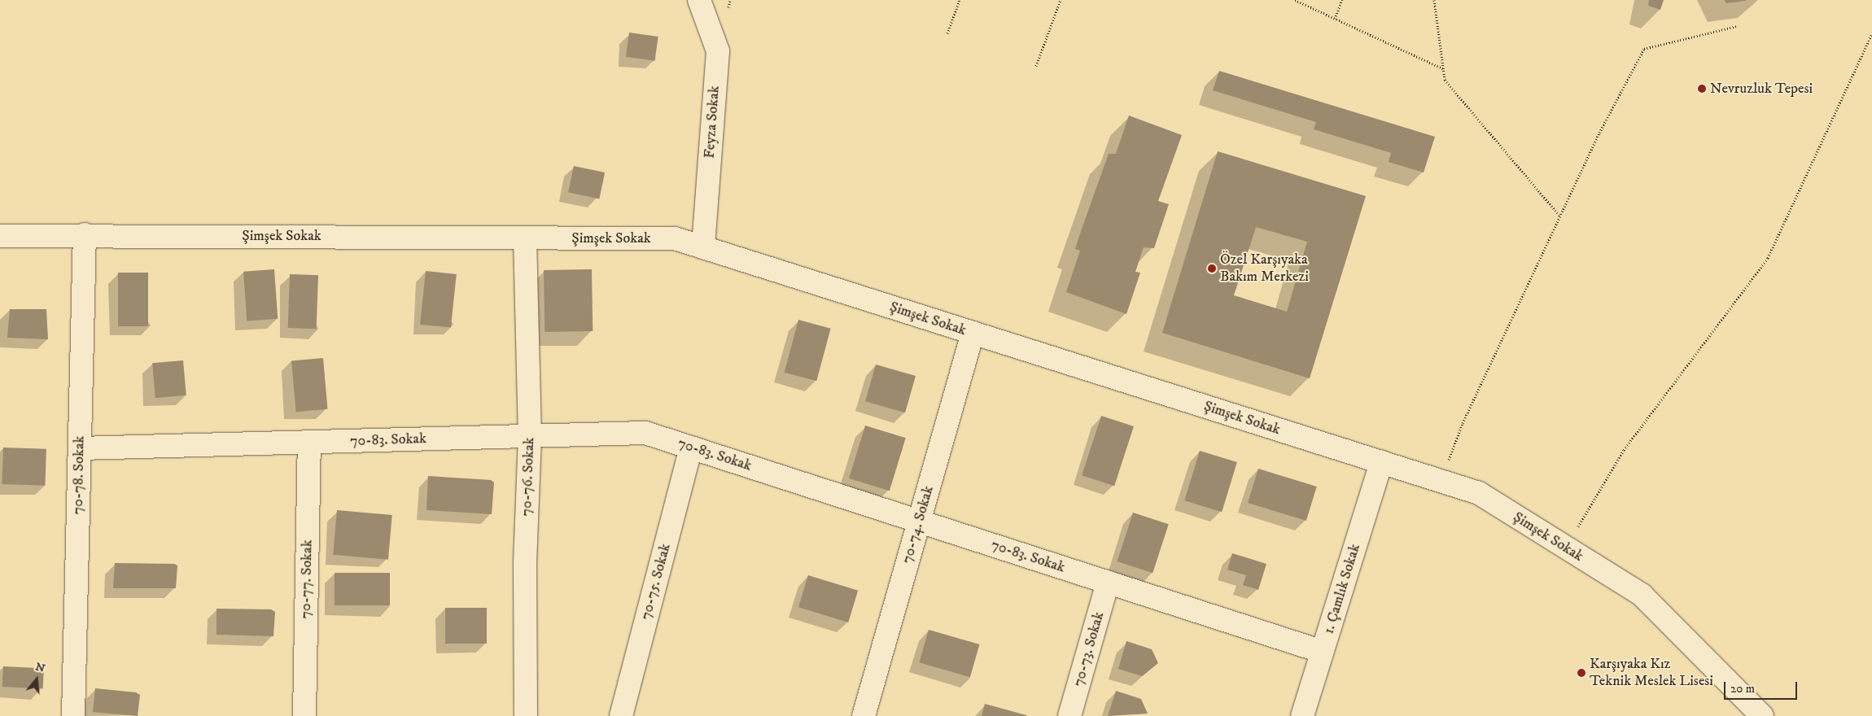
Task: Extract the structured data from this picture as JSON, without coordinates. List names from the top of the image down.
{
  "streets": {
    "street": [
      "Feyza Sokak",
      "Şimşek Sokak",
      "70-83. Sokak",
      "70-78. Sokak",
      "70-76. Sokak",
      "70-74. Sokak",
      "70-77. Sokak",
      "70-75. Sokak",
      "1. Çamlık Sokak",
      "70-73. Sokak"
    ]
  },
  "crossings": [
    ["Feyza Sokak", "Şimşek Sokak"],
    ["Şimşek Sokak", "70-78. Sokak"],
    ["Şimşek Sokak", "70-76. Sokak"],
    ["Şimşek Sokak", "70-74. Sokak"],
    ["Şimşek Sokak", "1. Çamlık Sokak"],
    ["70-83. Sokak", "70-78. Sokak"],
    ["70-83. Sokak", "70-76. Sokak"],
    ["70-83. Sokak", "70-74. Sokak"],
    ["70-83. Sokak", "70-77. Sokak"],
    ["70-83. Sokak", "70-75. Sokak"],
    ["70-83. Sokak", "1. Çamlık Sokak"],
    ["70-83. Sokak", "70-73. Sokak"]
  ],
  "places": ["Nevruzluk Tepesi", "Özel Karşıyaka Bakım Merkezi", "Karşıyaka Kız Teknik Meslek Lisesi"],
  "scale_bar": "20 m",
  "north": "top"
}
